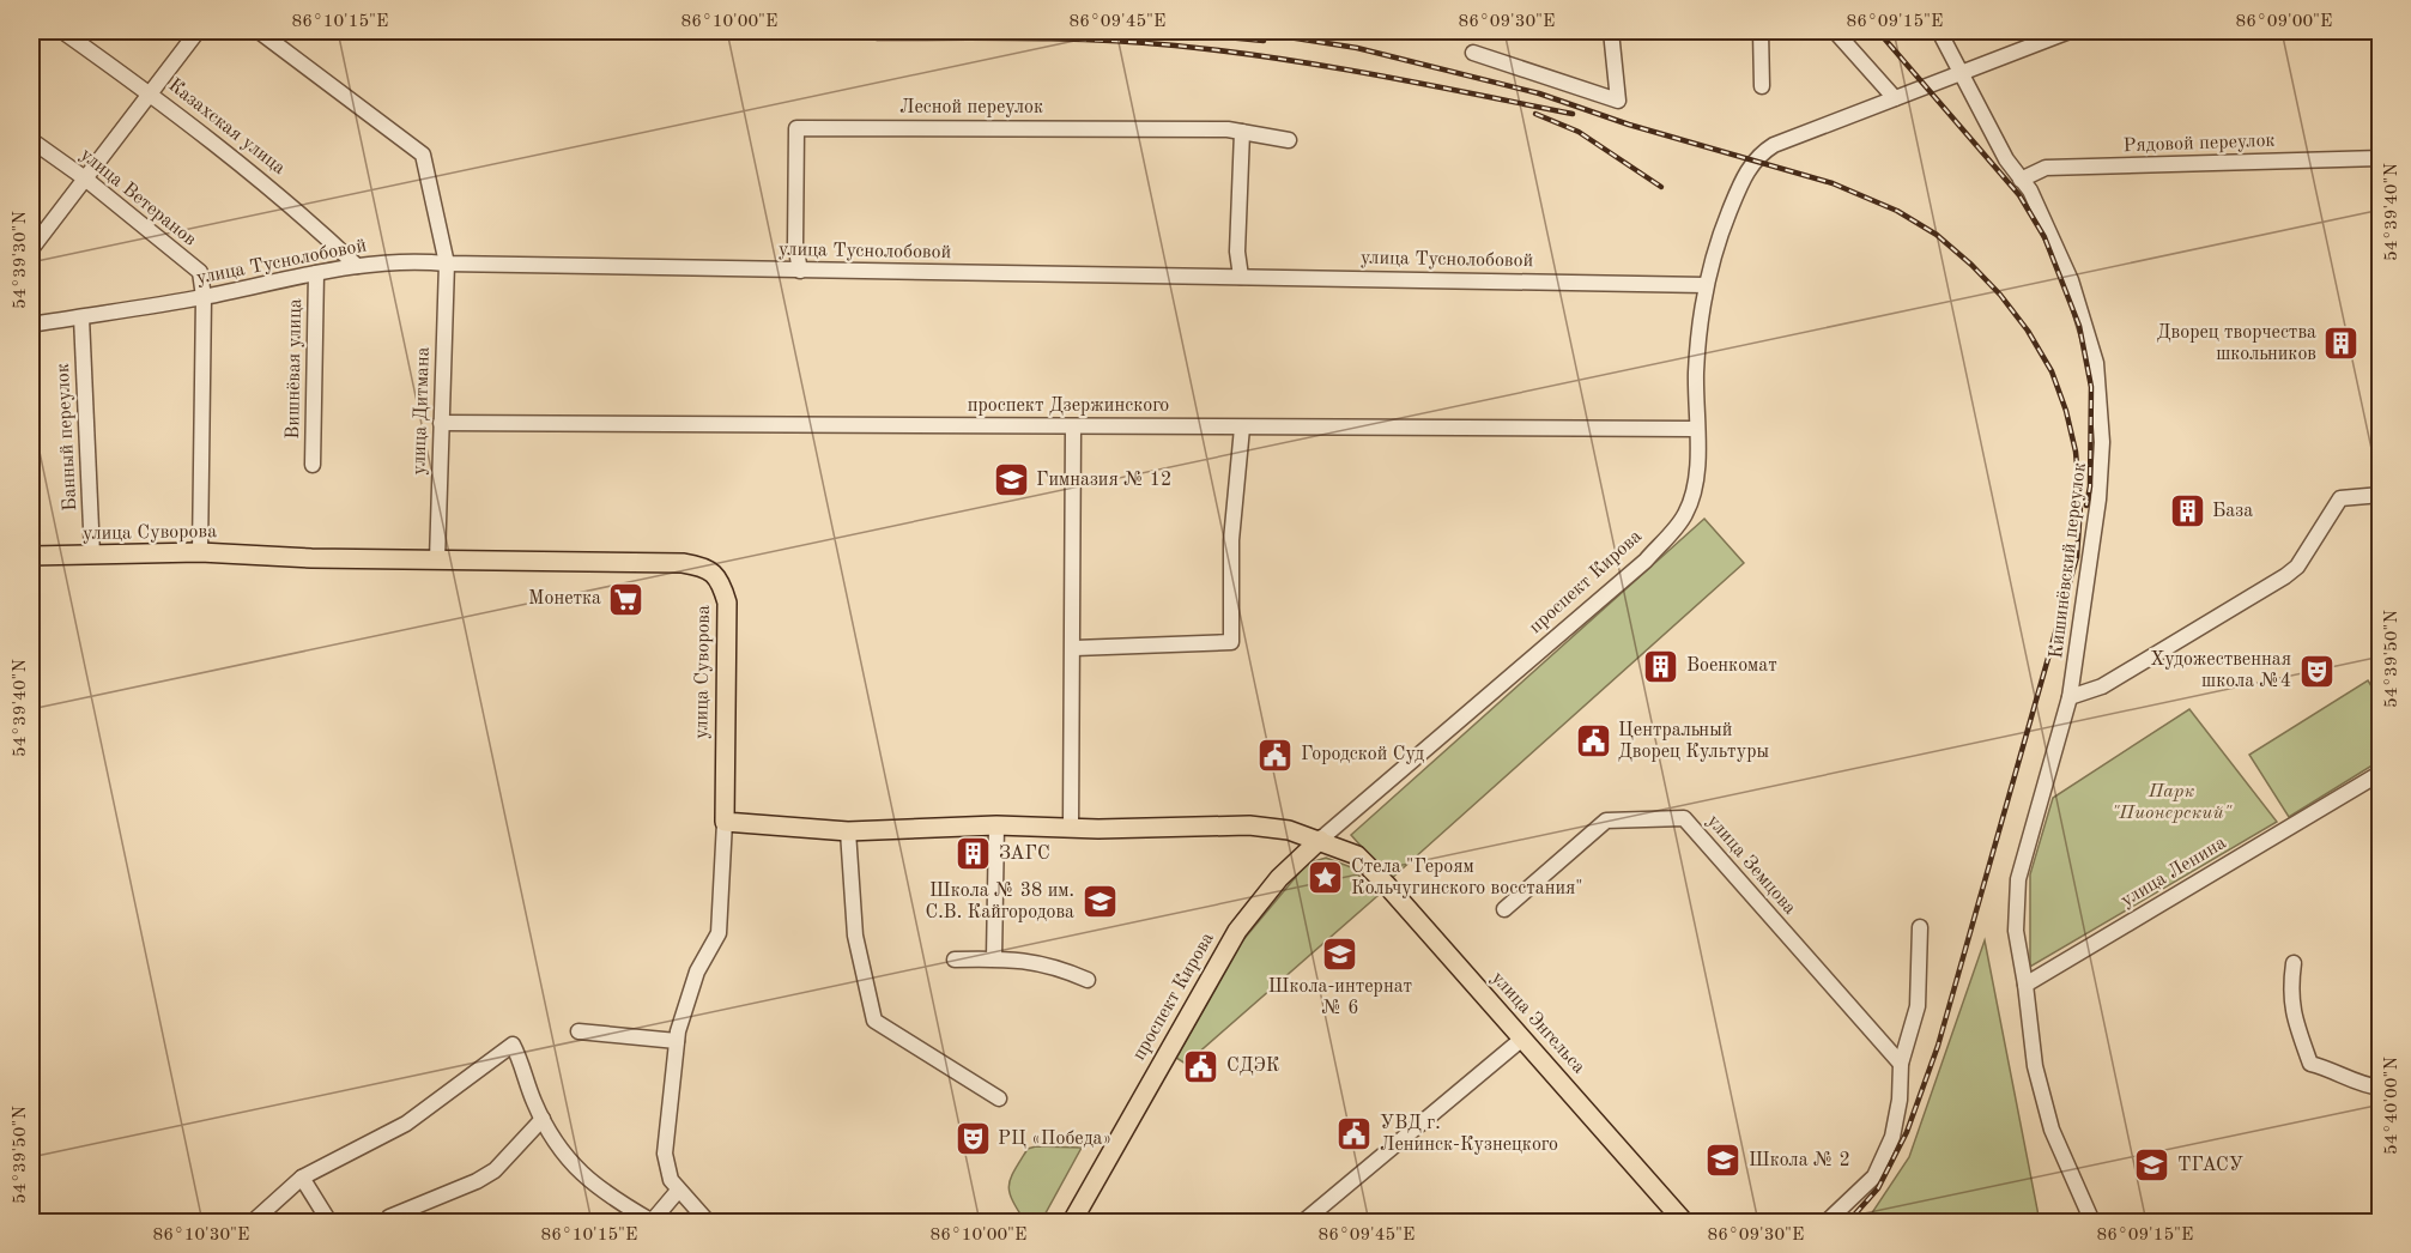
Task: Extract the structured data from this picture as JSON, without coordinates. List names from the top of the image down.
{
  "streets": {
    "main road": ["улица Суворова", "проспект Кирова", "улица Энгельса"],
    "street": [
      "Лесной переулок",
      "Казахская улица",
      "Рядовой переулок",
      "улица Ветеранов",
      "улица Туснолобовой",
      "Вишнёвая улица",
      "проспект Дзержинского",
      "улица Дитмана",
      "Банный переулок",
      "Кишинёвский переулок",
      "улица Земцова",
      "улица Ленина"
    ]
  },
  "crossings": [
    ["Лесной переулок", "улица Туснолобовой"],
    ["Казахская улица", "улица Туснолобовой"],
    ["Рядовой переулок", "Кишинёвский переулок"],
    ["улица Ветеранов", "улица Туснолобовой"],
    ["улица Туснолобовой", "Вишнёвая улица"],
    ["улица Туснолобовой", "улица Дитмана"],
    ["улица Туснолобовой", "Банный переулок"],
    ["улица Туснолобовой", "проспект Кирова"],
    ["проспект Дзержинского", "улица Дитмана"],
    ["проспект Дзержинского", "проспект Кирова"],
    ["улица Дитмана", "улица Суворова"],
    ["Банный переулок", "улица Суворова"],
    ["Кишинёвский переулок", "проспект Кирова"],
    ["Кишинёвский переулок", "улица Ленина"],
    ["проспект Кирова", "улица Энгельса"]
  ],
  "parks": ["Парк \"Пионерский\""],
  "places": {
    "building": [
      "Дворец творчества школьников",
      "База",
      "Военкомат",
      "ЗАГС"
    ],
    "school or university": [
      "Гимназия № 12",
      "Школа № 38 им. С.В. Кайгородова",
      "Школа-интернат № 6",
      "Школа № 2",
      "ТГАСУ"
    ],
    "supermarket": ["Монетка"],
    "theatre": ["Художественная школа №4", "РЦ «Победа»"],
    "public building": [
      "Центральный Дворец Культуры",
      "Городской Суд",
      "СДЭК",
      "УВД г. Ленинск-Кузнецкого"
    ],
    "place": ["Стела \"Героям Кольчугинского восстания\""]
  },
  "coordinates": [
    "86°10'15\"E",
    "86°10'00\"E",
    "86°09'45\"E",
    "86°09'30\"E",
    "86°09'15\"E",
    "86°09'00\"E",
    "54°39'40\"N",
    "54°39'30\"N",
    "54°39'50\"N",
    "54°40'00\"N",
    "86°10'30\"E"
  ]
}
